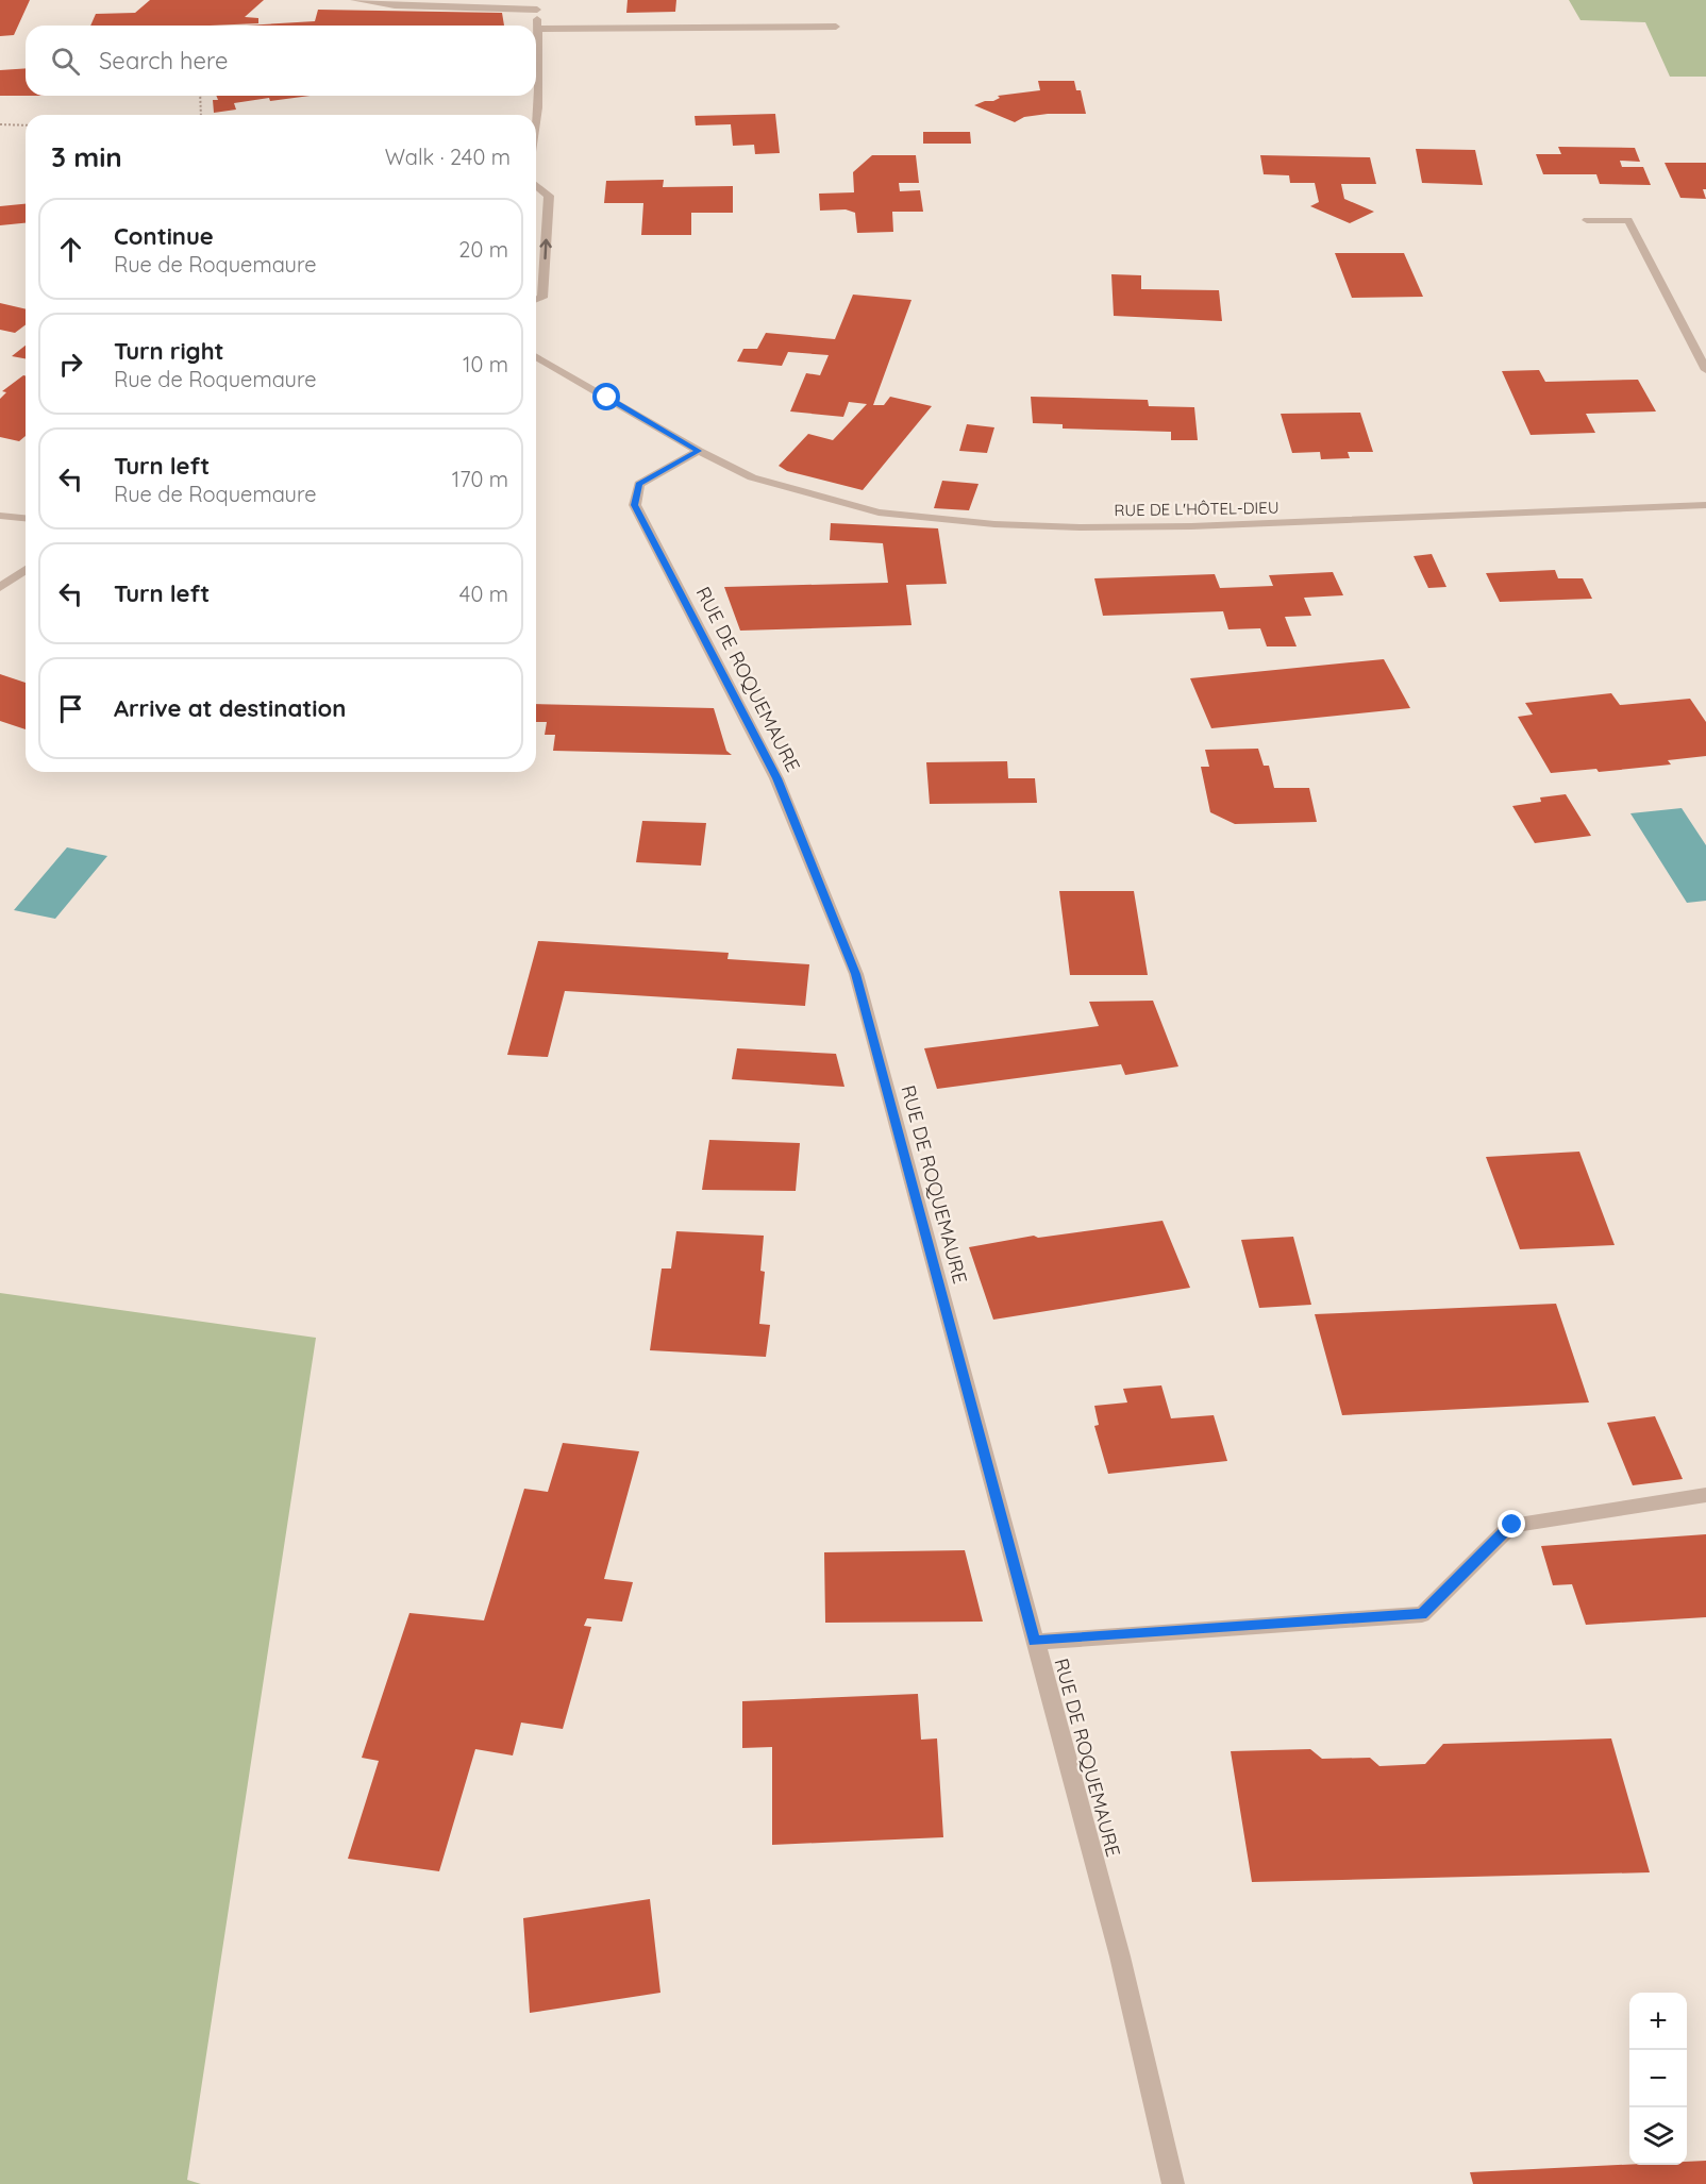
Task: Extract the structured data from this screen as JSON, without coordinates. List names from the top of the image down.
{
  "streets": {
    "street": ["RUE DE L'HÔTEL-DIEU", "RUE DE ROQUEMAURE"]
  },
  "crossings": [
    ["RUE DE L'HÔTEL-DIEU", "RUE DE ROQUEMAURE"]
  ],
  "page": {
    "search": "Search here",
    "heading": ["3 min", "Walk · 240 m"],
    "list": [
      ["Continue", "Rue de Roquemaure", "20 m"],
      ["Turn right", "Rue de Roquemaure", "10 m"],
      ["Turn left", "Rue de Roquemaure", "170 m"],
      ["Turn left", "40 m"],
      "Arrive at destination"
    ],
    "map_buttons": ["+", "−"]
  }
}
